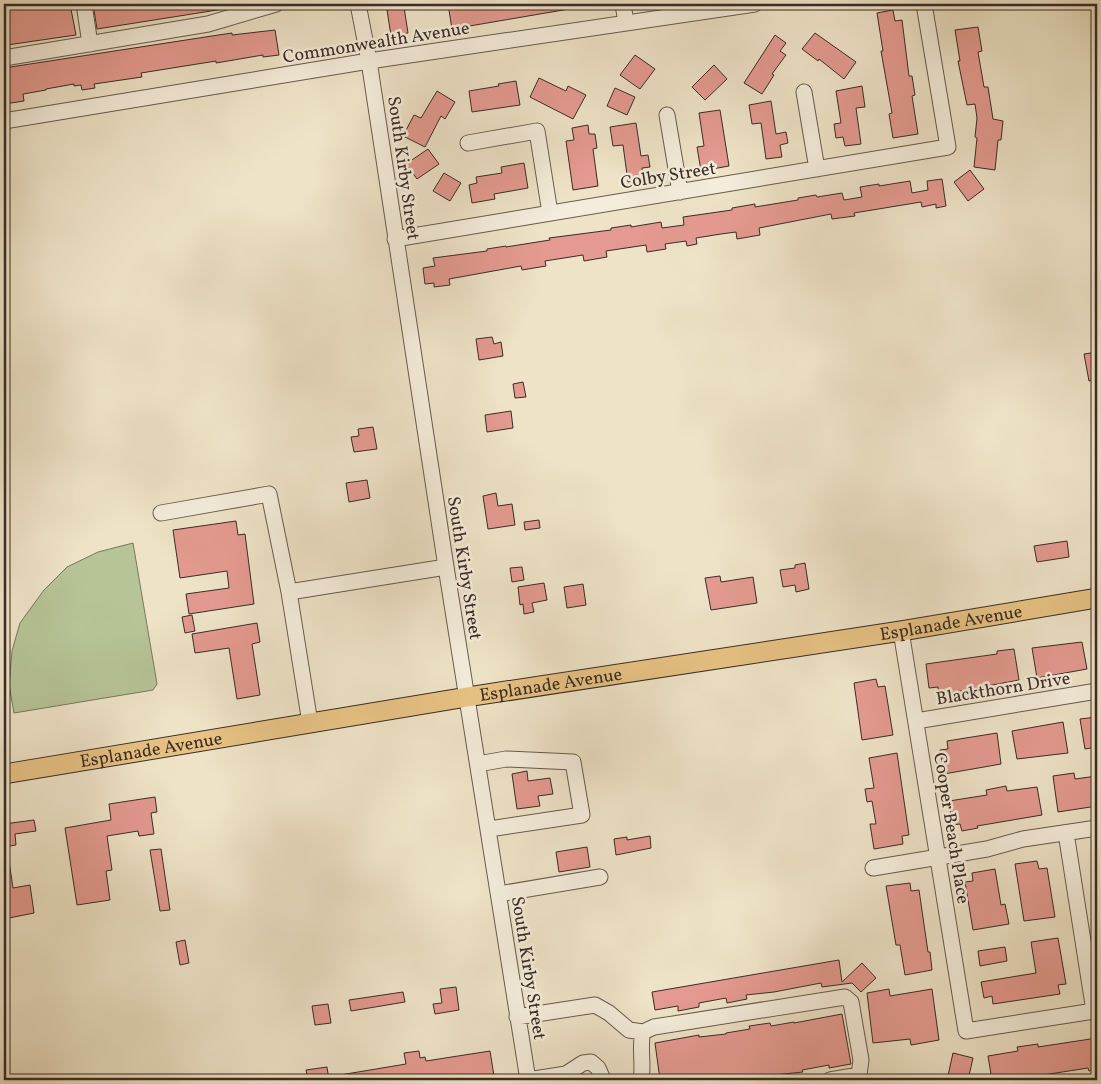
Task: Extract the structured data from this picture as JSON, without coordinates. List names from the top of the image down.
{
  "streets": {
    "main road": ["Esplanade Avenue"],
    "street": [
      "Commonwealth Avenue",
      "South Kirby Street",
      "Colby Street",
      "Blackthorn Drive",
      "Cooper Beach Place"
    ]
  },
  "crossings": [
    ["Commonwealth Avenue", "South Kirby Street"],
    ["South Kirby Street", "Colby Street"],
    ["South Kirby Street", "Esplanade Avenue"],
    ["Esplanade Avenue", "Cooper Beach Place"],
    ["Blackthorn Drive", "Cooper Beach Place"]
  ]
}
